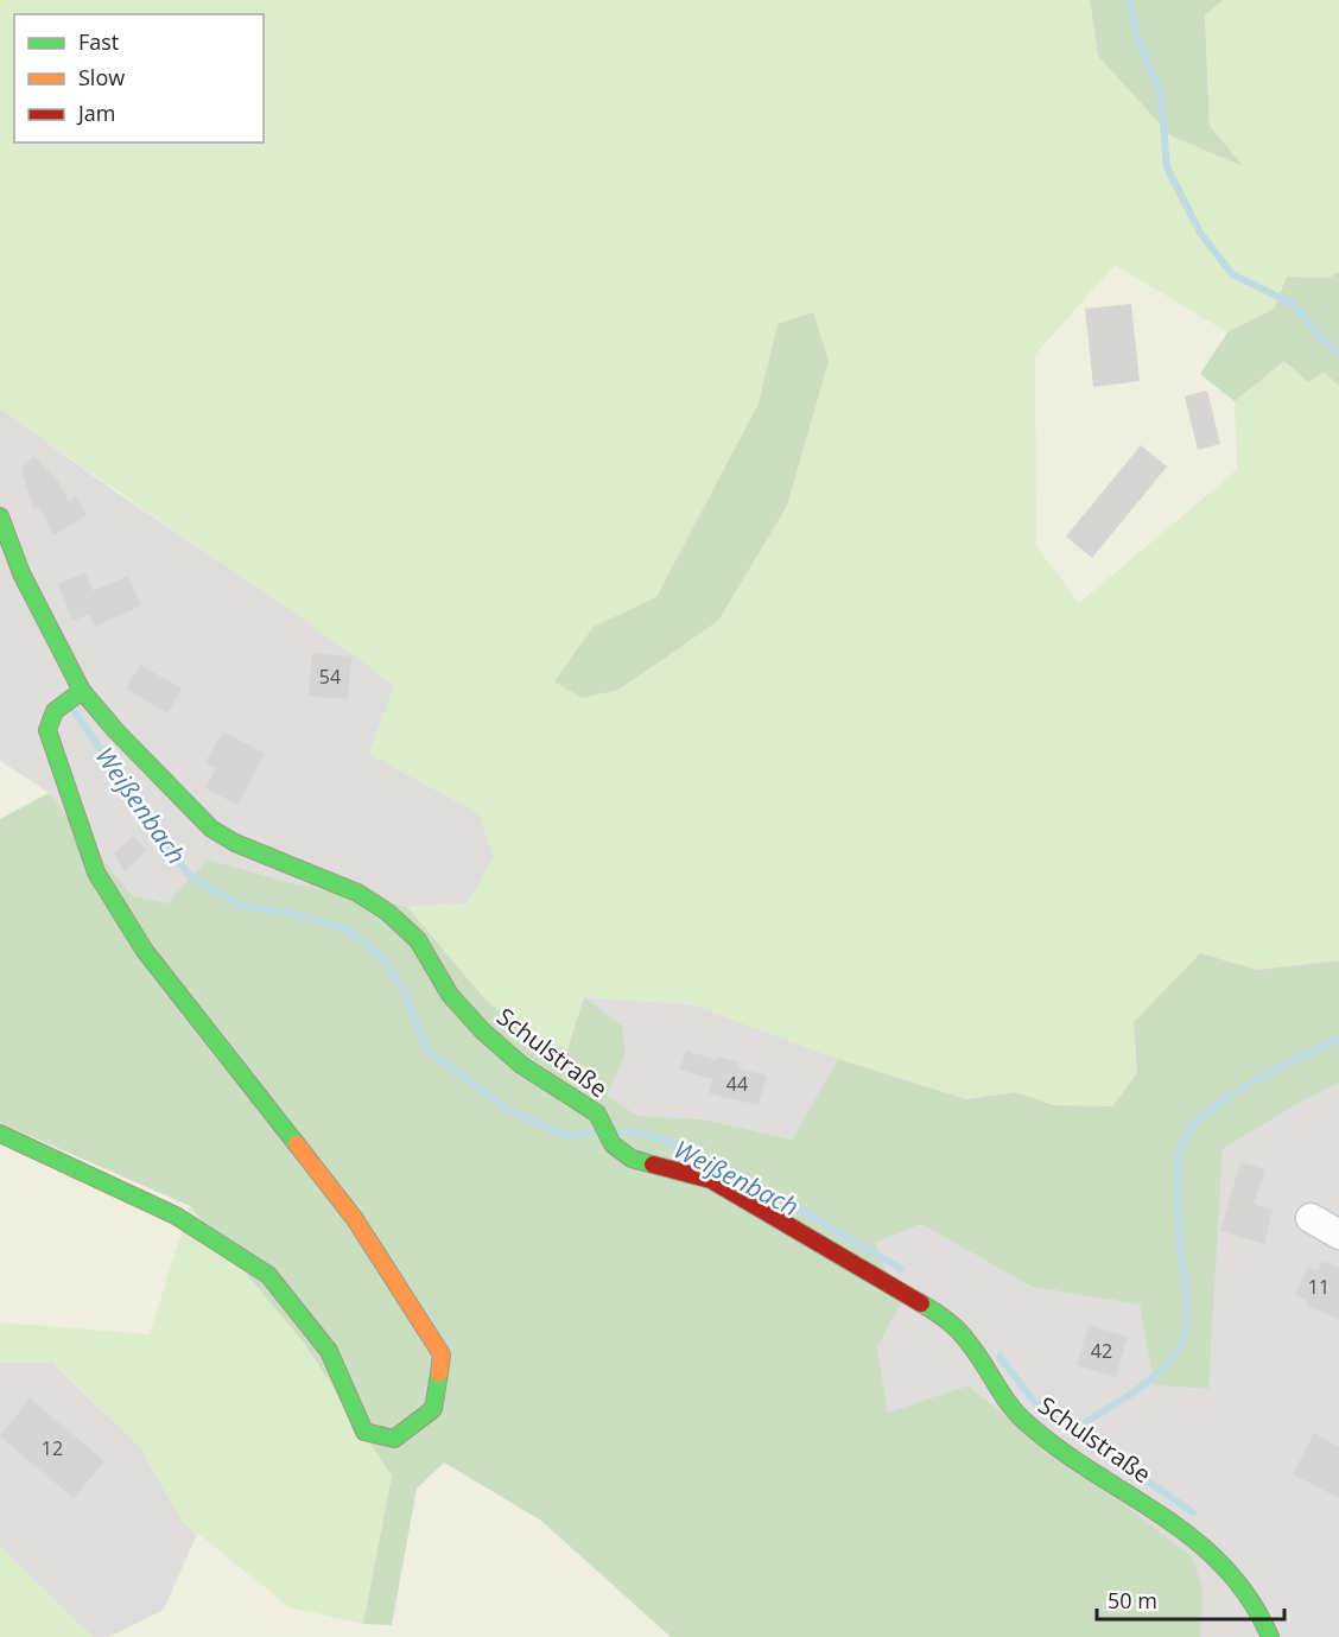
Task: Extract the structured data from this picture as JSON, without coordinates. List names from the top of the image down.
{
  "streets": {
    "street": ["Schulstraße"]
  },
  "water": ["Weißenbach"],
  "house_numbers": [
    "54",
    "44",
    "11",
    "42",
    "12"
  ],
  "legend": ["Fast", "Slow", "Jam"],
  "scale_bar": "50 m"
}
